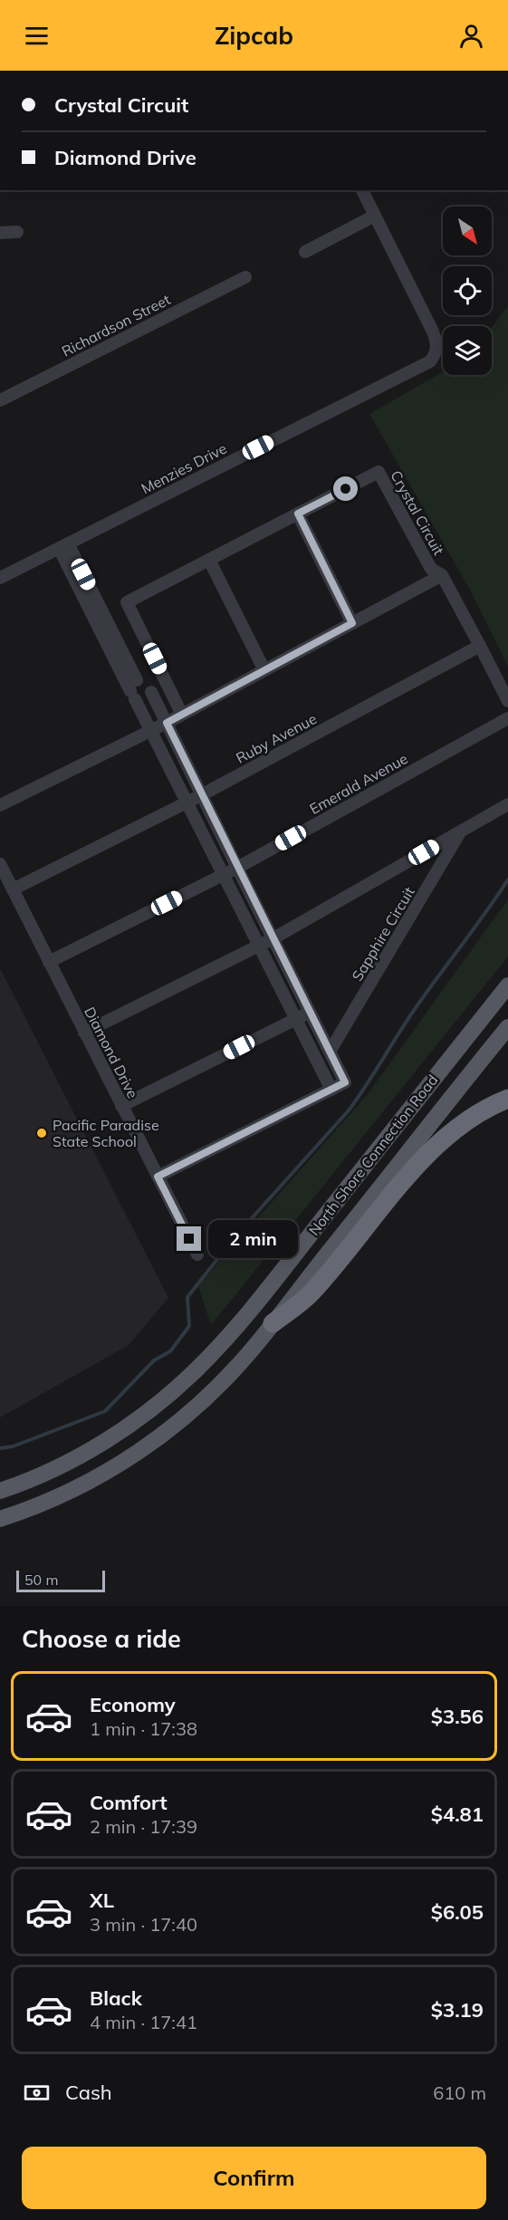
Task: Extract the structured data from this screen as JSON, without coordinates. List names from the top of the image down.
{
  "streets": {
    "main road": ["North Shore Connection Road"],
    "street": [
      "Richardson Street",
      "Menzies Drive",
      "Crystal Circuit",
      "Ruby Avenue",
      "Emerald Avenue",
      "Sapphire Circuit",
      "Diamond Drive"
    ]
  },
  "crossings": [
    ["Ruby Avenue", "Diamond Drive"],
    ["Emerald Avenue", "Diamond Drive"],
    ["Sapphire Circuit", "Diamond Drive"]
  ],
  "places": ["Pacific Paradise State School"],
  "scale_bar": "50 m",
  "north": "bottom right",
  "page": {
    "header": "Zipcab",
    "banner": ["Crystal Circuit", "Diamond Drive"],
    "bubble": "2 min",
    "scale": "50 m",
    "heading": "Choose a ride",
    "list": [
      {
        "name": "Economy",
        "note": "1 min · 17:38",
        "value": "$3.56"
      },
      {
        "name": "Comfort",
        "note": "2 min · 17:39",
        "value": "$4.81"
      },
      {
        "name": "XL",
        "note": "3 min · 17:40",
        "value": "$6.05"
      },
      {
        "name": "Black",
        "note": "4 min · 17:41",
        "value": "$3.19"
      }
    ],
    "pay": ["Cash", "610 m"],
    "buttons": "Confirm"
  }
}
